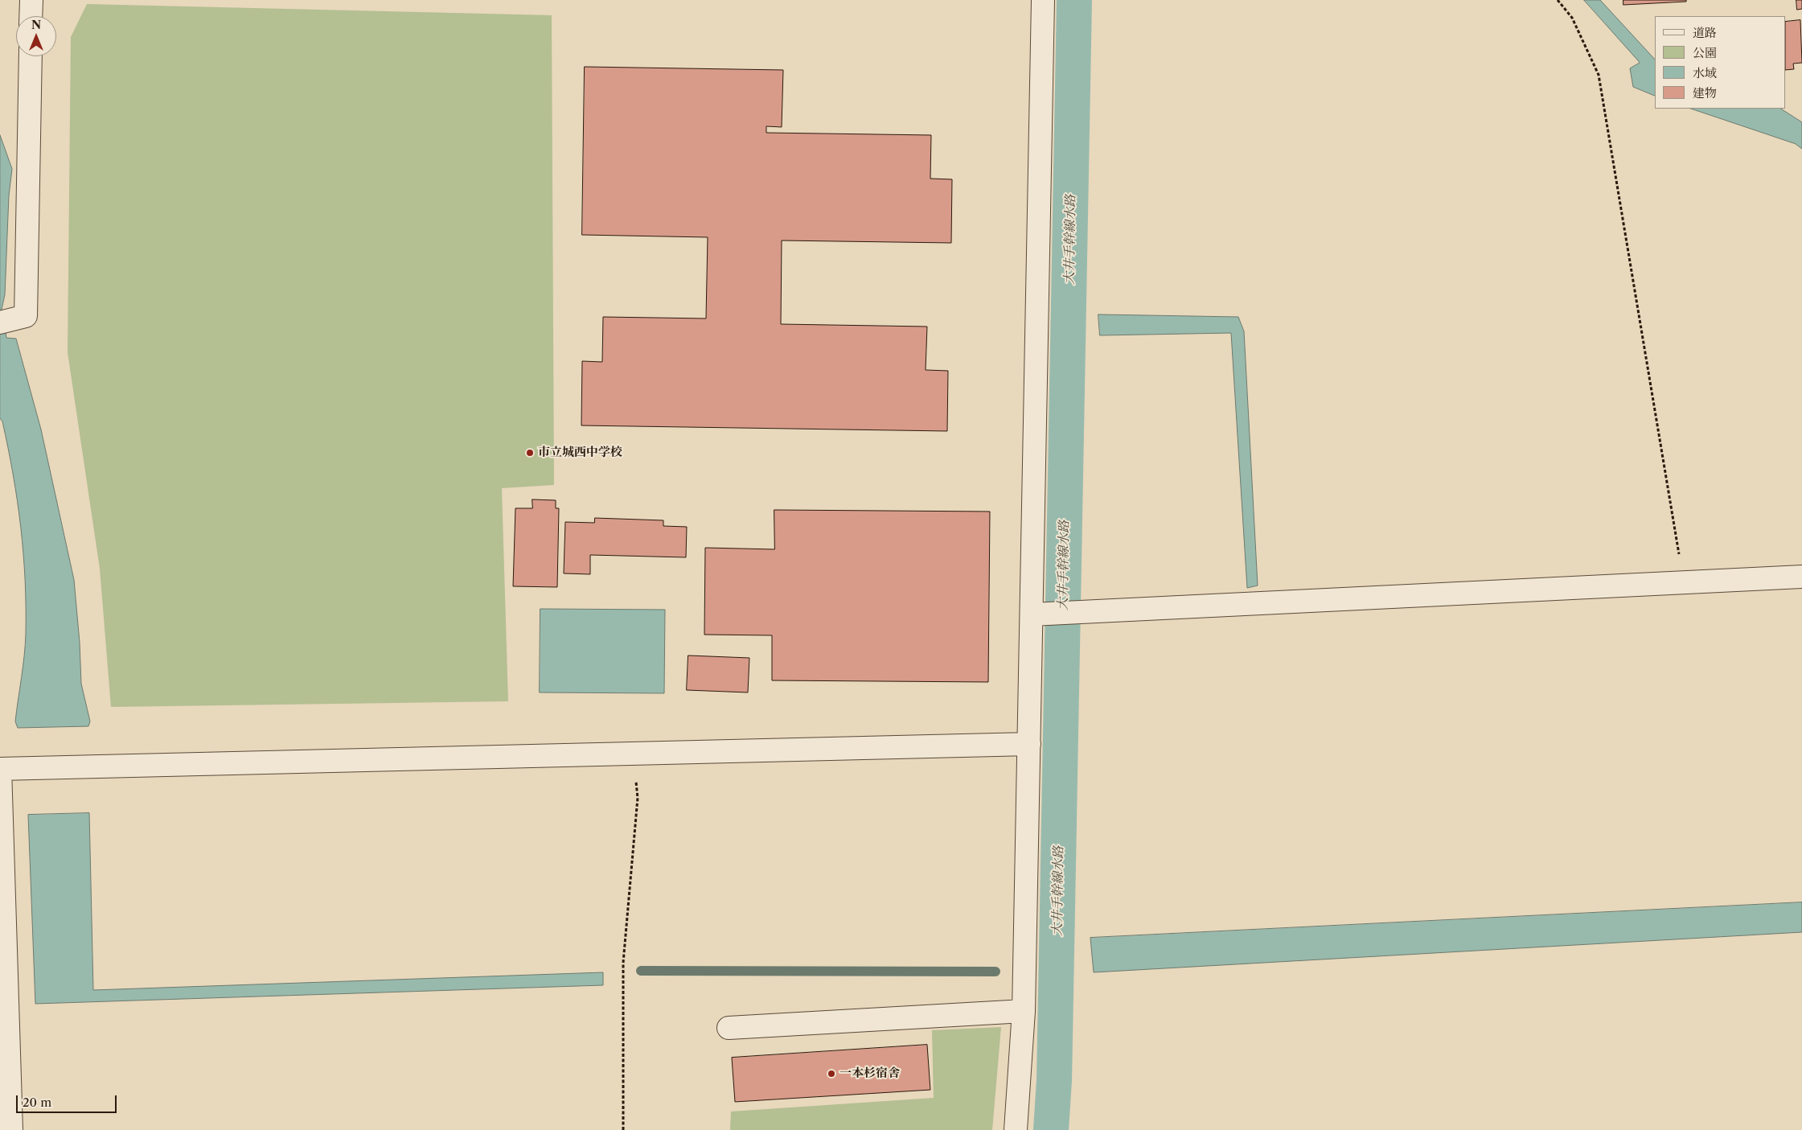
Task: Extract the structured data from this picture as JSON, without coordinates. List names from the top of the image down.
{
  "water": ["大井手幹線水路"],
  "places": ["市立城西中学校", "一本杉宿舎"],
  "legend": [
    "道路",
    "公園",
    "水域",
    "建物"
  ],
  "scale_bar": "20 m",
  "north": "top"
}
